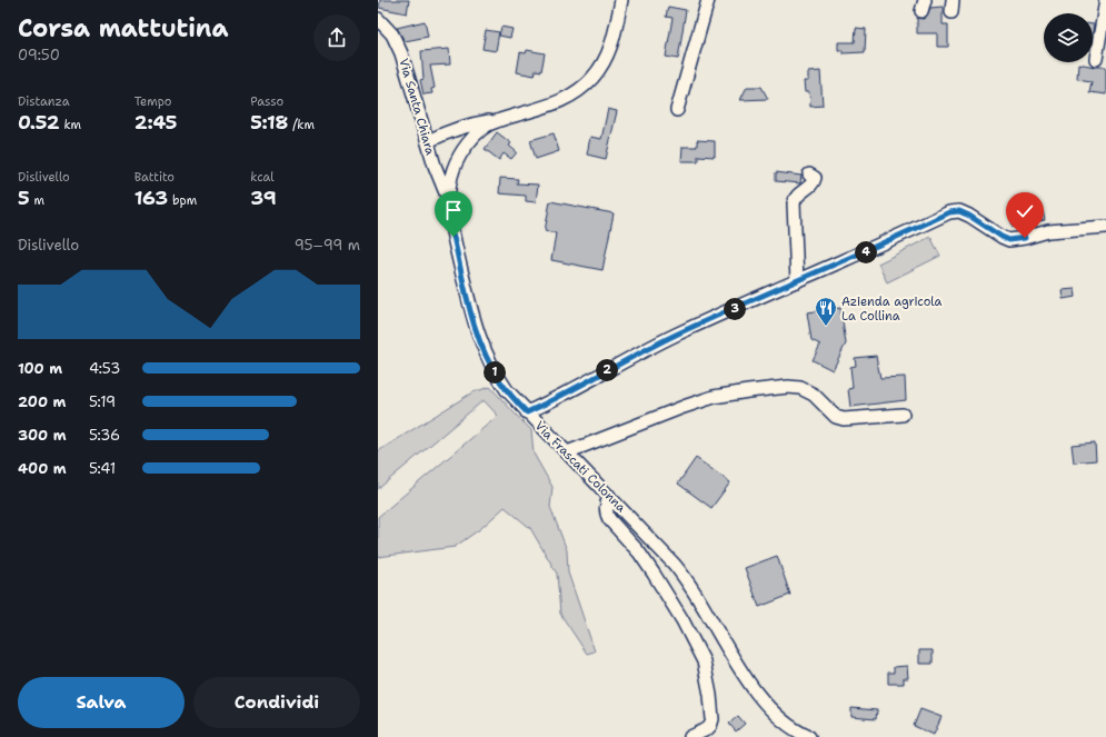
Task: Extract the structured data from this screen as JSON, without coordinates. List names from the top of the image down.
{
  "streets": {
    "street": ["Via Santa Chiara", "Via Frascati Colonna"]
  },
  "crossings": [
    ["Via Santa Chiara", "Via Frascati Colonna"]
  ],
  "places": {
    "restaurant": ["Azienda agricola La Collina"]
  },
  "page": {
    "heading": ["Corsa mattutina", "09:50"],
    "stats": [
      ["Distanza", "0.52 km"],
      ["Tempo", "2:45"],
      ["Passo", "5:18 /km"],
      ["Dislivello", "5 m"],
      ["Battito", "163 bpm"],
      ["kcal", "39"]
    ],
    "chart": ["Dislivello", "95–99 m"],
    "pins": [
      "4",
      "3",
      "2",
      "1"
    ],
    "list": [
      {
        "name": "100 m",
        "note": "4:53"
      },
      {
        "name": "200 m",
        "note": "5:19"
      },
      {
        "name": "300 m",
        "note": "5:36"
      },
      {
        "name": "400 m",
        "note": "5:41"
      }
    ],
    "buttons": ["Salva", "Condividi"]
  }
}
